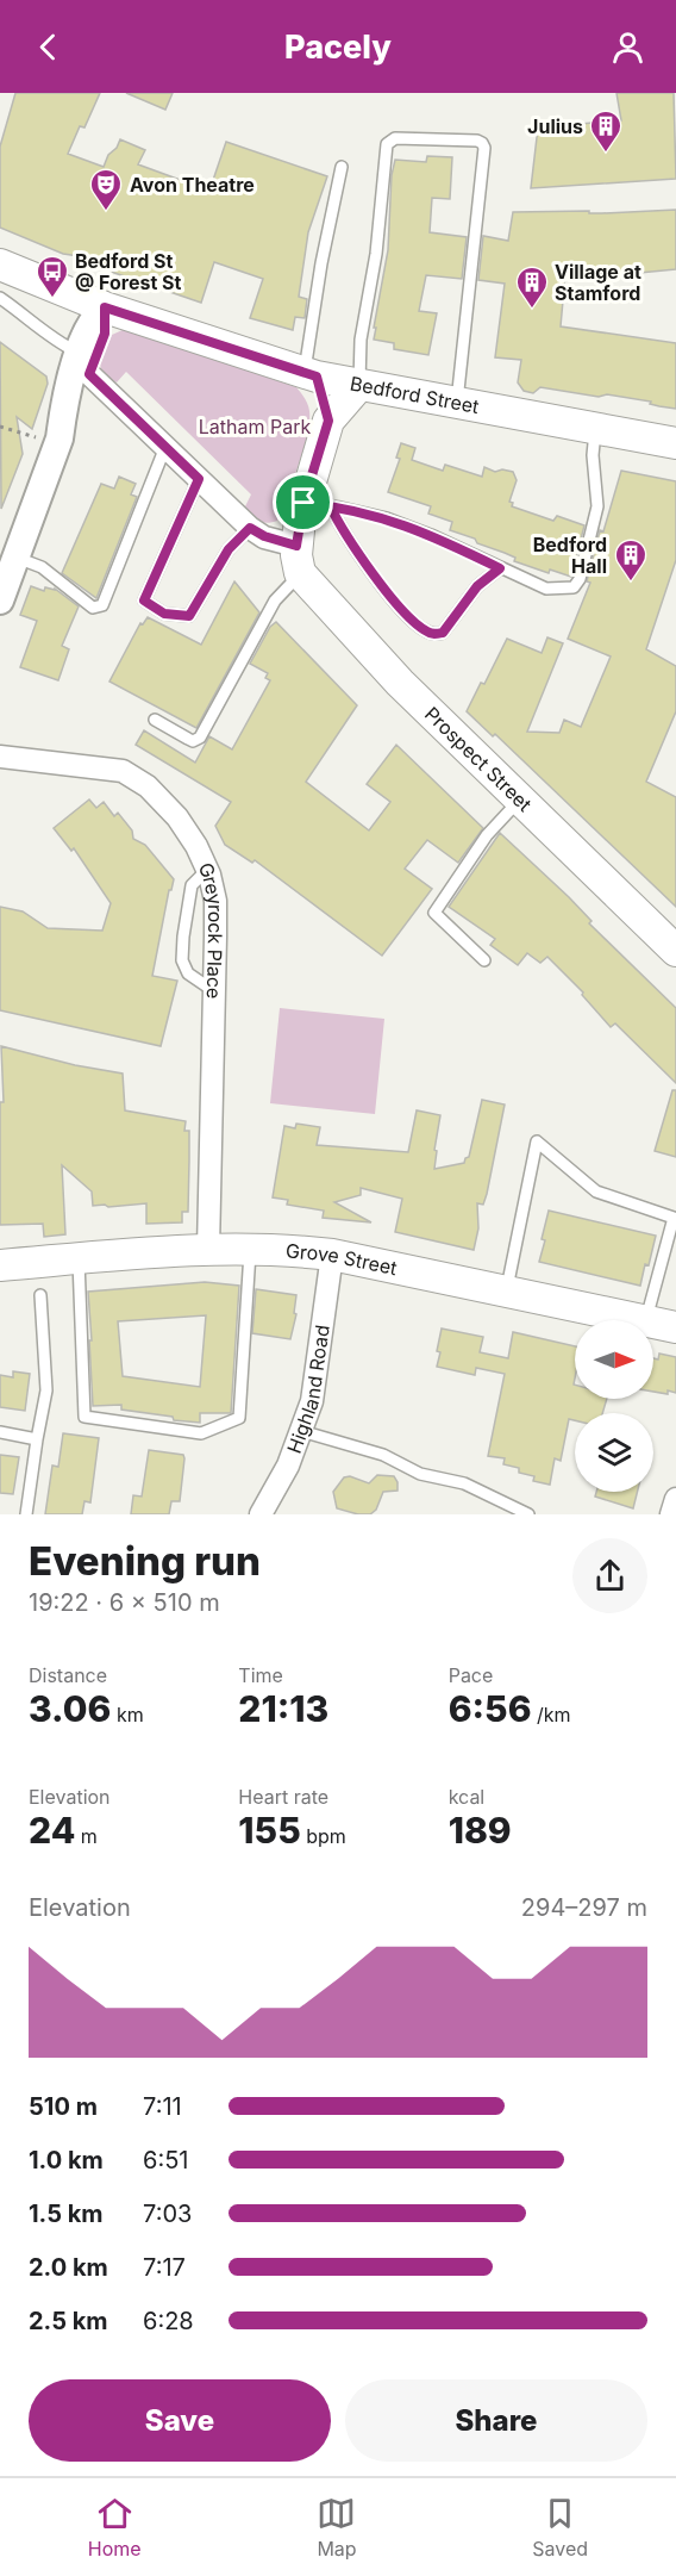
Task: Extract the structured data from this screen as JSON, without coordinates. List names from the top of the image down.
{
  "streets": {
    "main road": ["Bedford Street", "Prospect Street", "Grove Street"],
    "street": ["Greyrock Place", "Highland Road"]
  },
  "crossings": [
    ["Greyrock Place", "Grove Street"],
    ["Grove Street", "Highland Road"]
  ],
  "parks": ["Latham Park"],
  "places": {
    "building": ["Julius", "Village at Stamford", "Bedford Hall"],
    "theatre": ["Avon Theatre"],
    "bus stop": ["Bedford St @ Forest St"]
  },
  "north": "right",
  "page": {
    "header": "Pacely",
    "heading": ["Evening run", "19:22 · 6 × 510 m"],
    "stats": [
      ["Distance", "3.06 km"],
      ["Time", "21:13"],
      ["Pace", "6:56 /km"],
      ["Elevation", "24 m"],
      ["Heart rate", "155 bpm"],
      ["kcal", "189"]
    ],
    "chart": ["Elevation", "294–297 m"],
    "list": [
      {
        "name": "510 m",
        "note": "7:11"
      },
      {
        "name": "1.0 km",
        "note": "6:51"
      },
      {
        "name": "1.5 km",
        "note": "7:03"
      },
      {
        "name": "2.0 km",
        "note": "7:17"
      },
      {
        "name": "2.5 km",
        "note": "6:28"
      }
    ],
    "buttons": ["Save", "Share"],
    "tabs": ["Home", "Map", "Saved"]
  }
}
